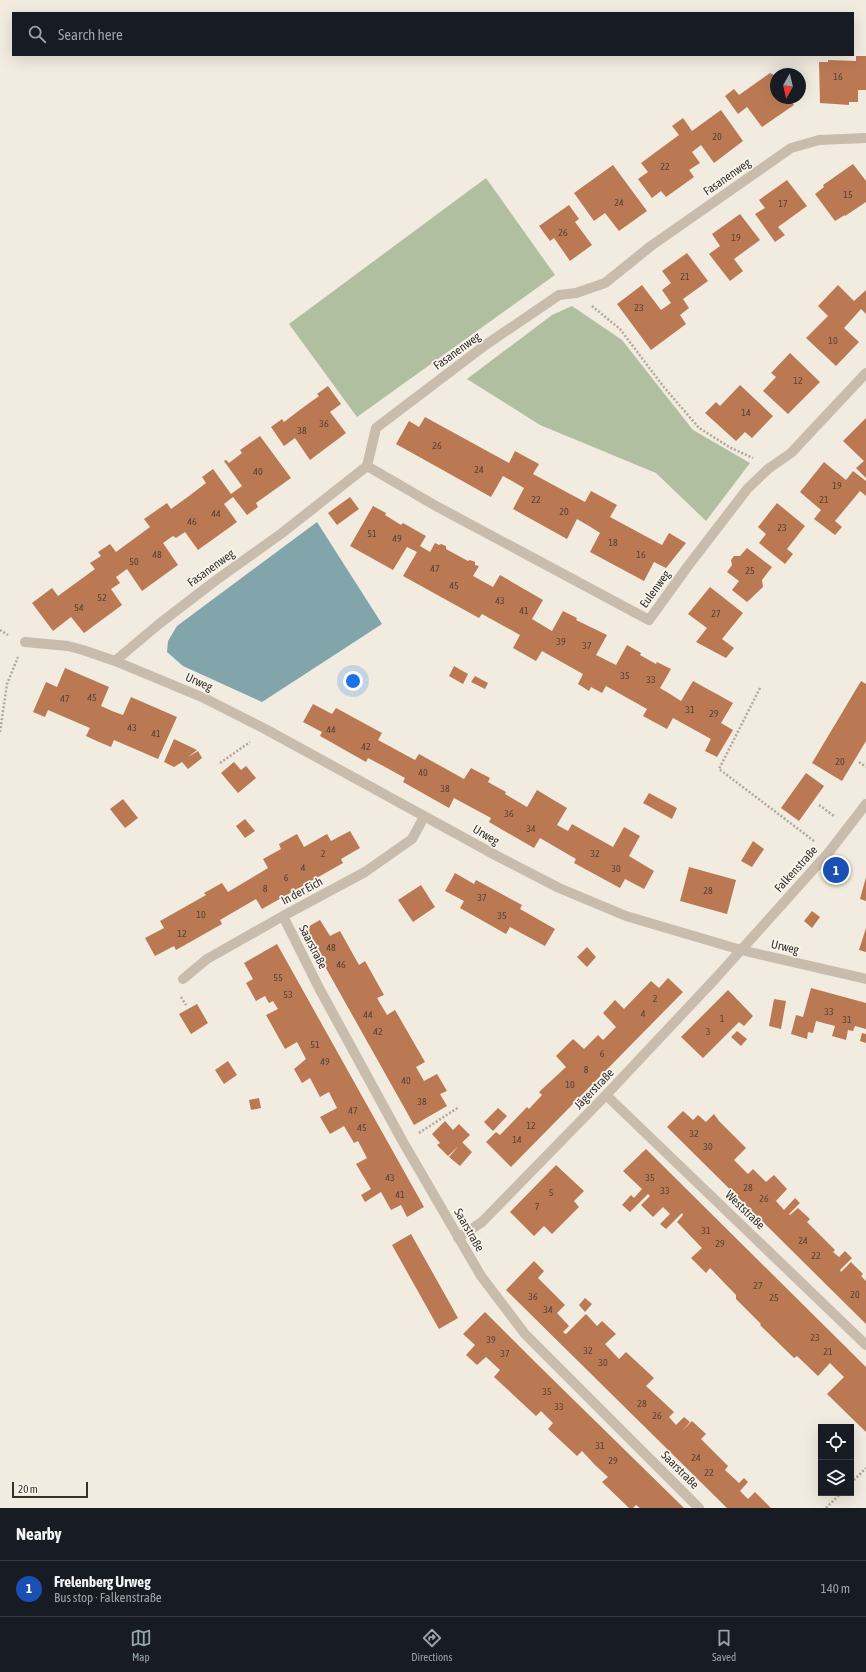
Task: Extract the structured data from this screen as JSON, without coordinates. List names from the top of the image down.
{
  "streets": {
    "street": [
      "Fasanenweg",
      "Eulenweg",
      "Urweg",
      "Falkenstraße",
      "In der Eich",
      "Saarstraße",
      "Jägerstraße",
      "Weststraße"
    ]
  },
  "crossings": [
    ["Fasanenweg", "Eulenweg"],
    ["Fasanenweg", "Urweg"],
    ["Urweg", "Falkenstraße"],
    ["Urweg", "In der Eich"],
    ["Urweg", "Jägerstraße"],
    ["Falkenstraße", "Jägerstraße"],
    ["In der Eich", "Saarstraße"],
    ["Saarstraße", "Jägerstraße"],
    ["Jägerstraße", "Weststraße"]
  ],
  "house_numbers": [
    "16",
    "20",
    "22",
    "15",
    "24",
    "17",
    "26",
    "19",
    "21",
    "23",
    "10",
    "12",
    "14",
    "36",
    "38",
    "26",
    "24",
    "40",
    "19",
    "22",
    "21",
    "20",
    "44",
    "46",
    "23",
    "51",
    "49",
    "18",
    "48",
    "16",
    "50",
    "47",
    "25",
    "45",
    "52",
    "43",
    "54",
    "41",
    "27",
    "39",
    "37",
    "35",
    "33",
    "45",
    "47",
    "31",
    "29",
    "43",
    "44",
    "41",
    "42",
    "20",
    "40",
    "38",
    "36",
    "34",
    "2",
    "32",
    "4",
    "30",
    "6",
    "8",
    "28",
    "37",
    "10",
    "35",
    "12",
    "48",
    "46",
    "55",
    "53",
    "2",
    "33",
    "4",
    "44",
    "1",
    "31",
    "42",
    "3",
    "51",
    "6",
    "49",
    "8",
    "40",
    "10",
    "38",
    "47",
    "12",
    "45",
    "32",
    "14",
    "30",
    "43",
    "35",
    "28",
    "33",
    "5",
    "41",
    "26",
    "7",
    "31",
    "24",
    "29",
    "22",
    "27",
    "20",
    "36",
    "25",
    "34",
    "23",
    "39",
    "32",
    "21",
    "37",
    "30",
    "35",
    "28",
    "33",
    "26",
    "31",
    "24",
    "29",
    "22"
  ],
  "scale_bar": "20 m",
  "north": "bottom",
  "page": {
    "search": "Search here",
    "pins": "1",
    "scale": "20 m",
    "heading": "Nearby",
    "list": [
      {
        "mark": "1",
        "name": "Frelenberg Urweg",
        "note": "Bus stop · Falkenstraße",
        "value": "140 m"
      }
    ],
    "nav": ["Map", "Directions", "Saved"]
  }
}
